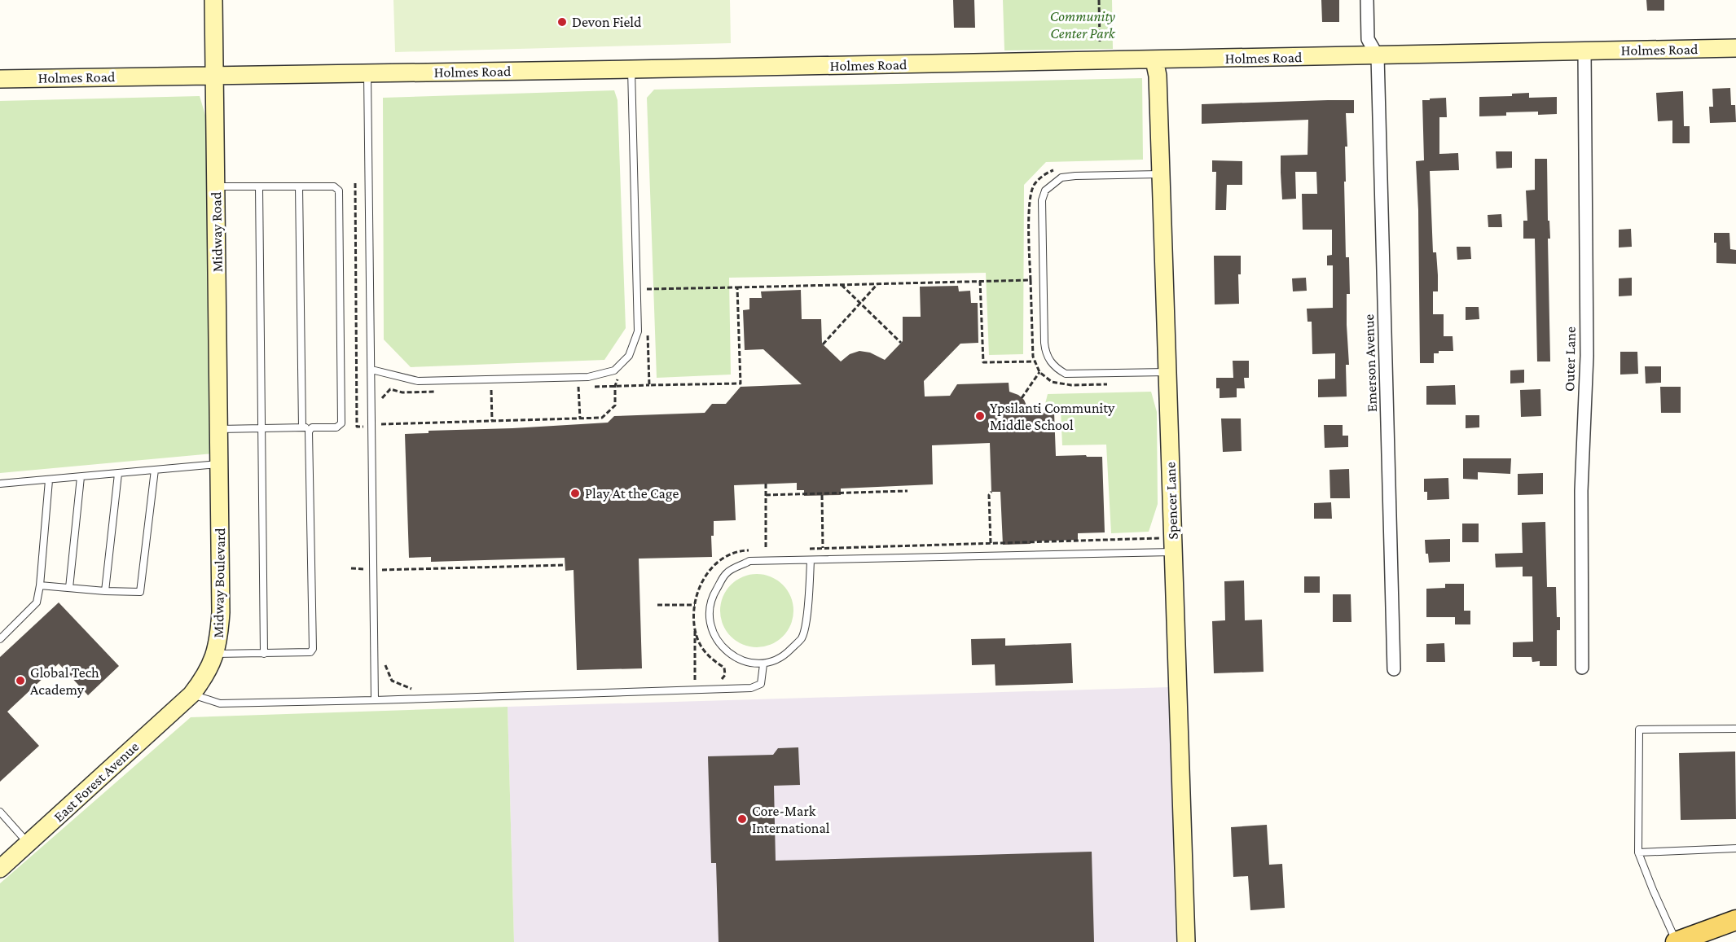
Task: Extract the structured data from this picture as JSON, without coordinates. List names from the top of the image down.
{
  "streets": {
    "street": [
      "Holmes Road",
      "Midway Road",
      "Outer Lane",
      "Emerson Avenue",
      "Spencer Lane",
      "Midway Boulevard",
      "East Forest Avenue"
    ]
  },
  "crossings": [
    ["Holmes Road", "Midway Road"],
    ["Holmes Road", "Outer Lane"],
    ["Holmes Road", "Emerson Avenue"],
    ["Holmes Road", "Spencer Lane"],
    ["Midway Road", "Midway Boulevard"],
    ["Midway Boulevard", "East Forest Avenue"]
  ],
  "parks": ["Community Center Park"],
  "places": [
    "Devon Field",
    "Ypsilanti Community Middle School",
    "Play At the Cage",
    "Global Tech Academy",
    "Core-Mark International"
  ]
}
